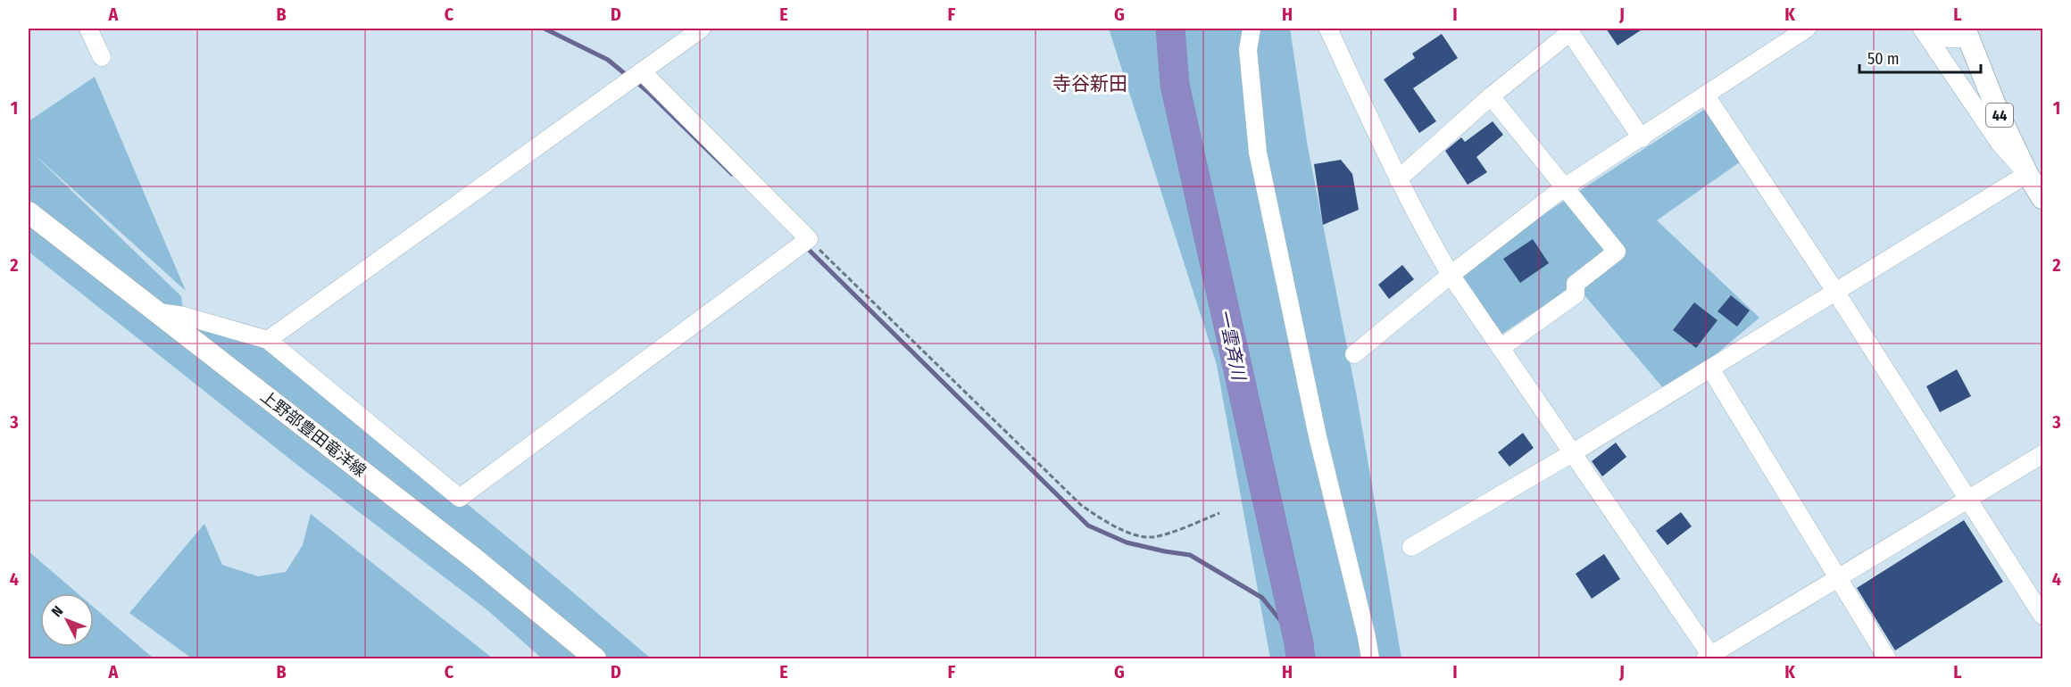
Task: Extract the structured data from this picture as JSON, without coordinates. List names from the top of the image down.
{
  "streets": {
    "main road": ["44", "上野部豊田竜洋線"]
  },
  "districts": ["寺谷新田"],
  "water": ["一雲斉川"],
  "scale_bar": "50 m",
  "north": "top left",
  "grid": {
    "columns": [
      "A",
      "B",
      "C",
      "D",
      "E",
      "F",
      "G",
      "H",
      "I",
      "J",
      "K",
      "L"
    ],
    "rows": [
      "1",
      "2",
      "3",
      "4"
    ]
  }
}
